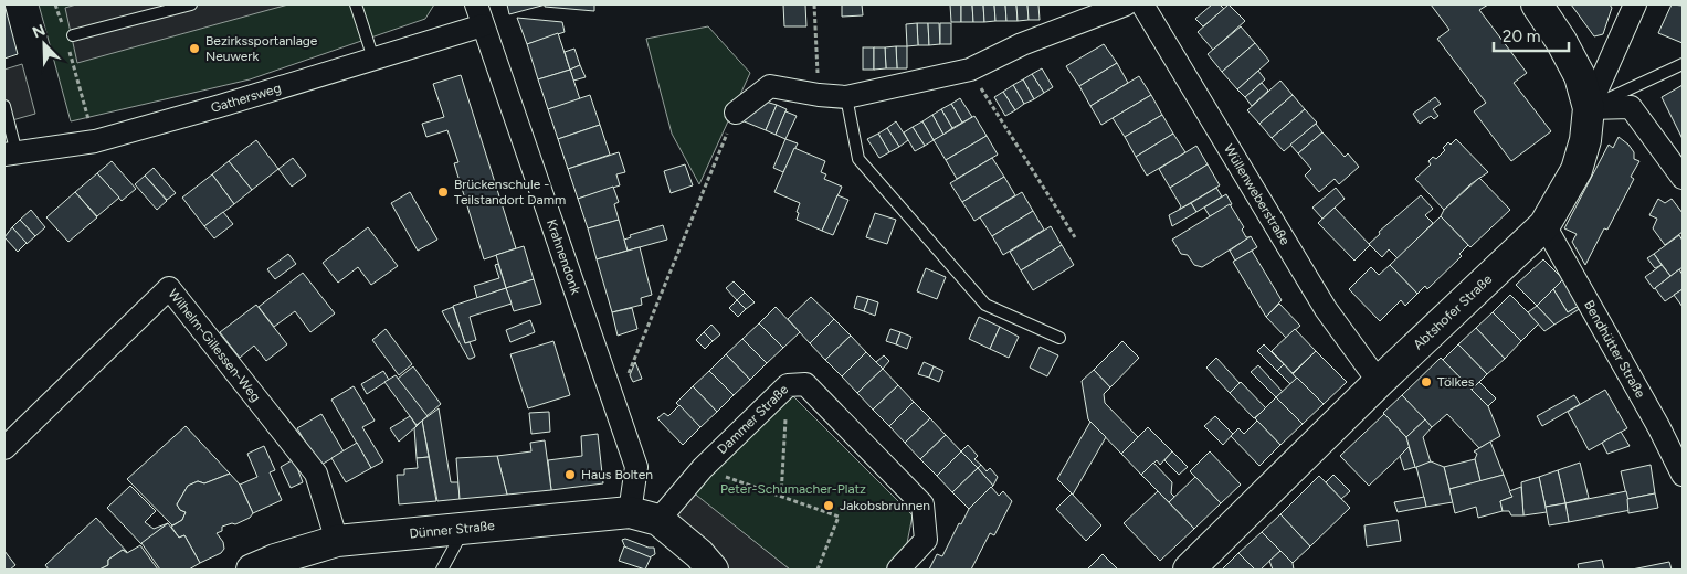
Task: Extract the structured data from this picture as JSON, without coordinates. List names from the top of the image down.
{
  "streets": {
    "street": [
      "Gathersweg",
      "Wüllenweberstraße",
      "Krahnendonk",
      "Abtshofer Straße",
      "Wilhelm-Gillessen-Weg",
      "Bendhütter Straße",
      "Dammer Straße",
      "Dünner Straße"
    ]
  },
  "crossings": [
    ["Gathersweg", "Krahnendonk"],
    ["Wüllenweberstraße", "Abtshofer Straße"],
    ["Krahnendonk", "Dünner Straße"],
    ["Abtshofer Straße", "Bendhütter Straße"],
    ["Wilhelm-Gillessen-Weg", "Dünner Straße"],
    ["Dammer Straße", "Dünner Straße"]
  ],
  "parks": ["Peter-Schumacher-Platz"],
  "places": [
    "Bezirkssportanlage Neuwerk",
    "Brückenschule - Teilstandort Damm",
    "Tölkes",
    "Haus Bolten",
    "Jakobsbrunnen"
  ],
  "scale_bar": "20 m",
  "north": "top left"
}
